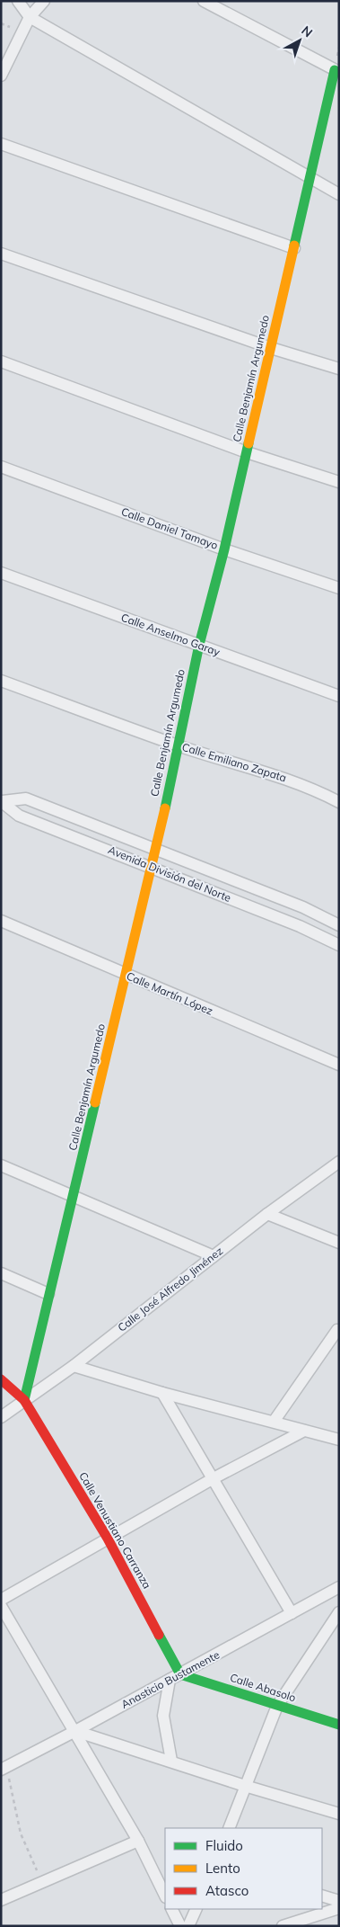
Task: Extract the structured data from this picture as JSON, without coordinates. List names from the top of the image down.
{
  "streets": {
    "street": [
      "Calle Benjamín Argumedo",
      "Calle Daniel Tamayo",
      "Calle Anselmo Garay",
      "Calle Emiliano Zapata",
      "Avenida División del Norte",
      "Calle Martín López",
      "Calle José Alfredo Jiménez",
      "Calle Venustiano Carranza",
      "Anasticio Bustamente",
      "Calle Abasolo"
    ]
  },
  "crossings": [
    ["Calle Benjamín Argumedo", "Calle Daniel Tamayo"],
    ["Calle Benjamín Argumedo", "Calle Anselmo Garay"],
    ["Calle Benjamín Argumedo", "Calle Emiliano Zapata"],
    ["Calle Benjamín Argumedo", "Avenida División del Norte"],
    ["Calle Benjamín Argumedo", "Calle Martín López"],
    ["Calle Benjamín Argumedo", "Calle José Alfredo Jiménez"],
    ["Calle Benjamín Argumedo", "Calle Venustiano Carranza"],
    ["Calle José Alfredo Jiménez", "Calle Venustiano Carranza"],
    ["Calle Venustiano Carranza", "Anasticio Bustamente"],
    ["Calle Venustiano Carranza", "Calle Abasolo"],
    ["Anasticio Bustamente", "Calle Abasolo"]
  ],
  "legend": ["Fluido", "Lento", "Atasco"],
  "north": "top right"
}
